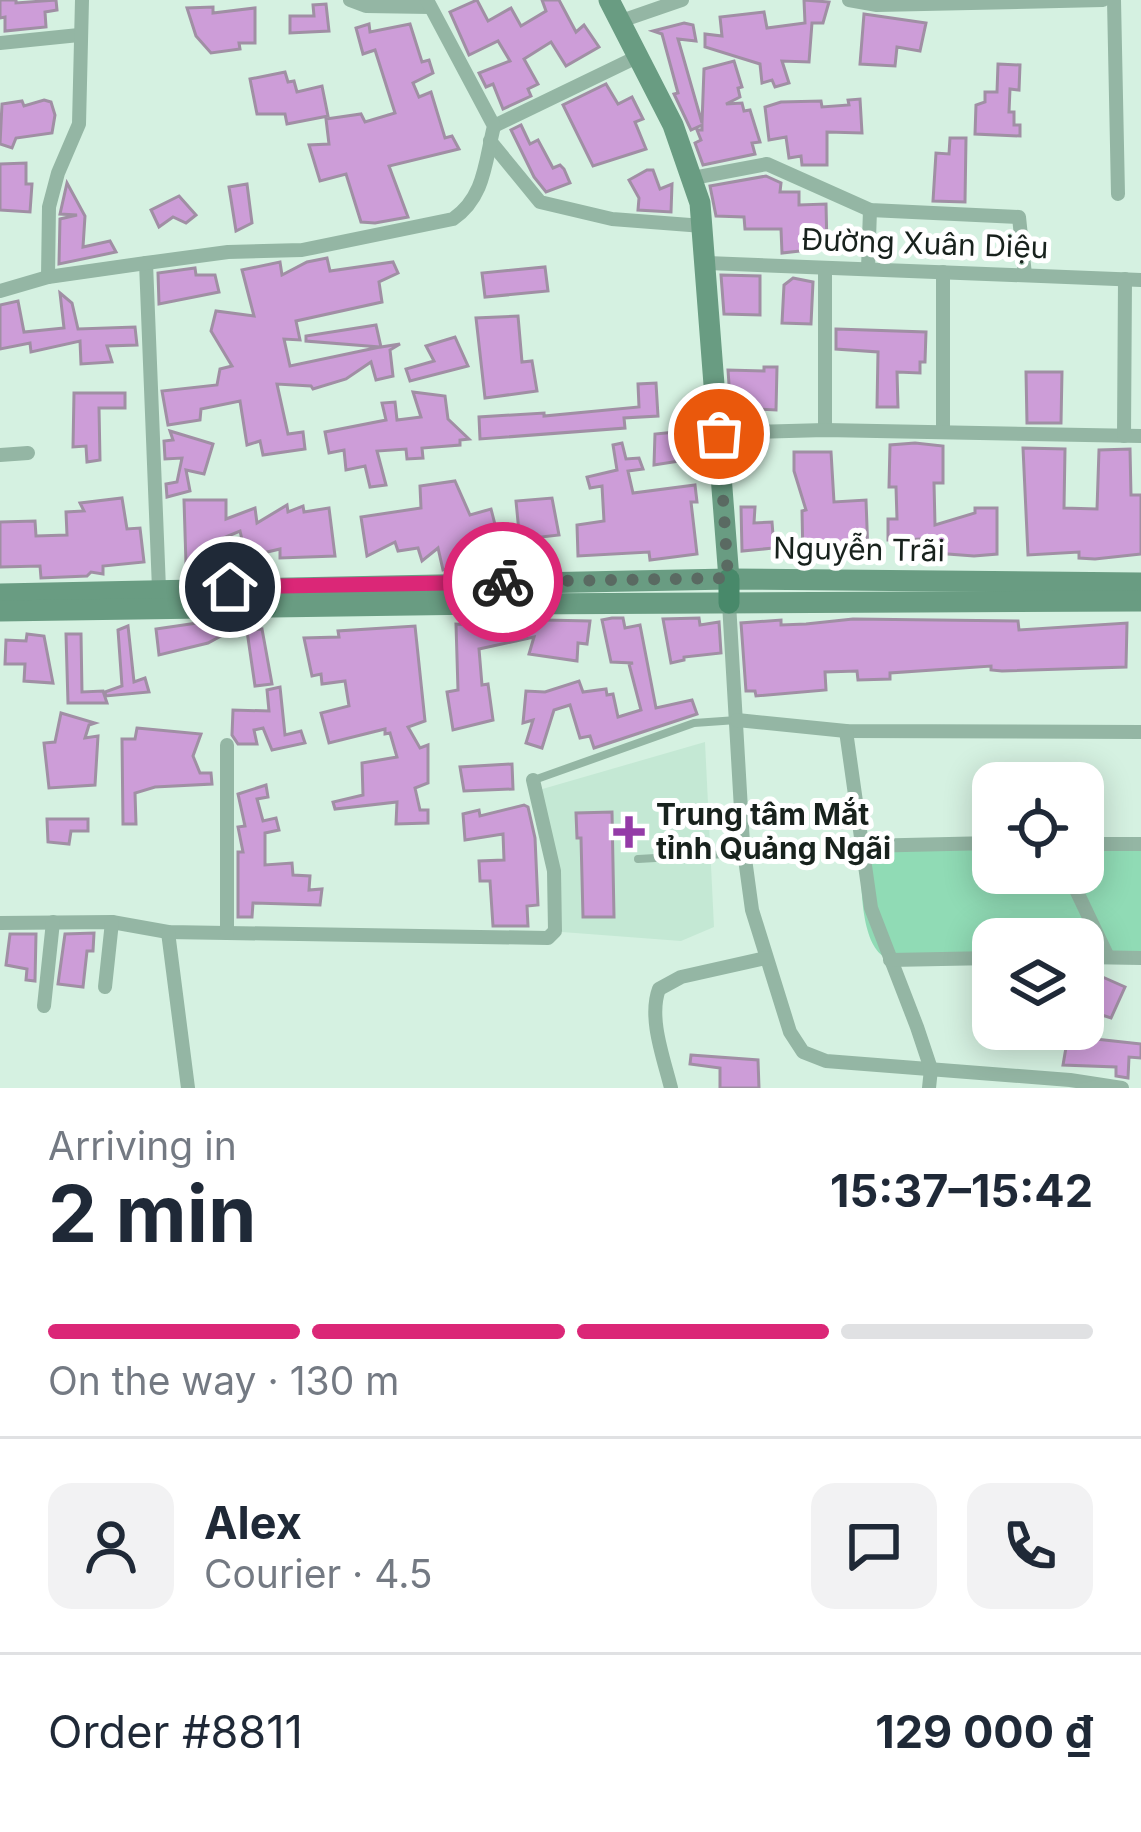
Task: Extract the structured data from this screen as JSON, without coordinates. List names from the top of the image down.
{
  "streets": {
    "main road": ["Nguyễn Trãi"],
    "street": ["Đường Xuân Diệu"]
  },
  "places": {
    "health": ["Trung tâm Mắt tỉnh Quảng Ngãi"]
  },
  "page": {
    "heading": ["2 min", "Arriving in", "15:37–15:42"],
    "panel": [
      "Alex",
      "Courier · 4.5",
      "Order #8811",
      "129 000 ₫"
    ],
    "bar": "On the way · 130 m"
  }
}
